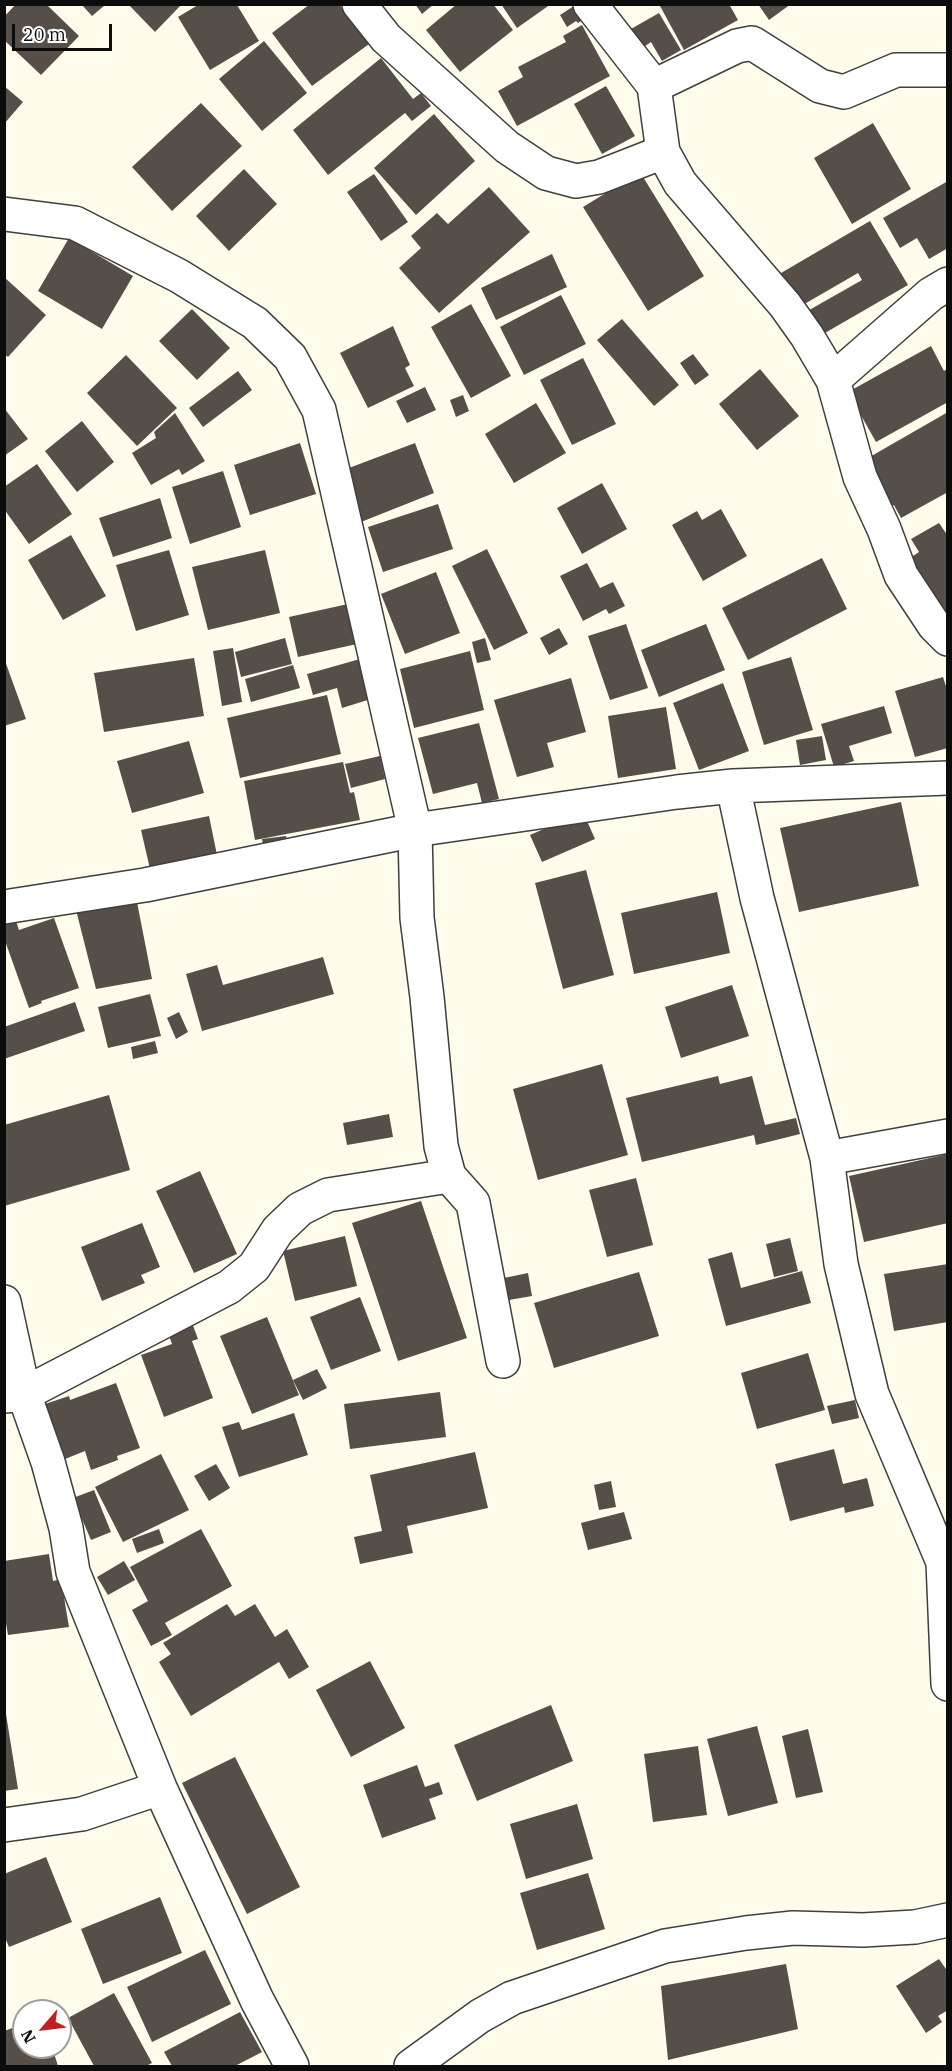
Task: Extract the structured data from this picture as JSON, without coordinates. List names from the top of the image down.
{
  "scale_bar": "20 m",
  "north": "bottom left"
}
